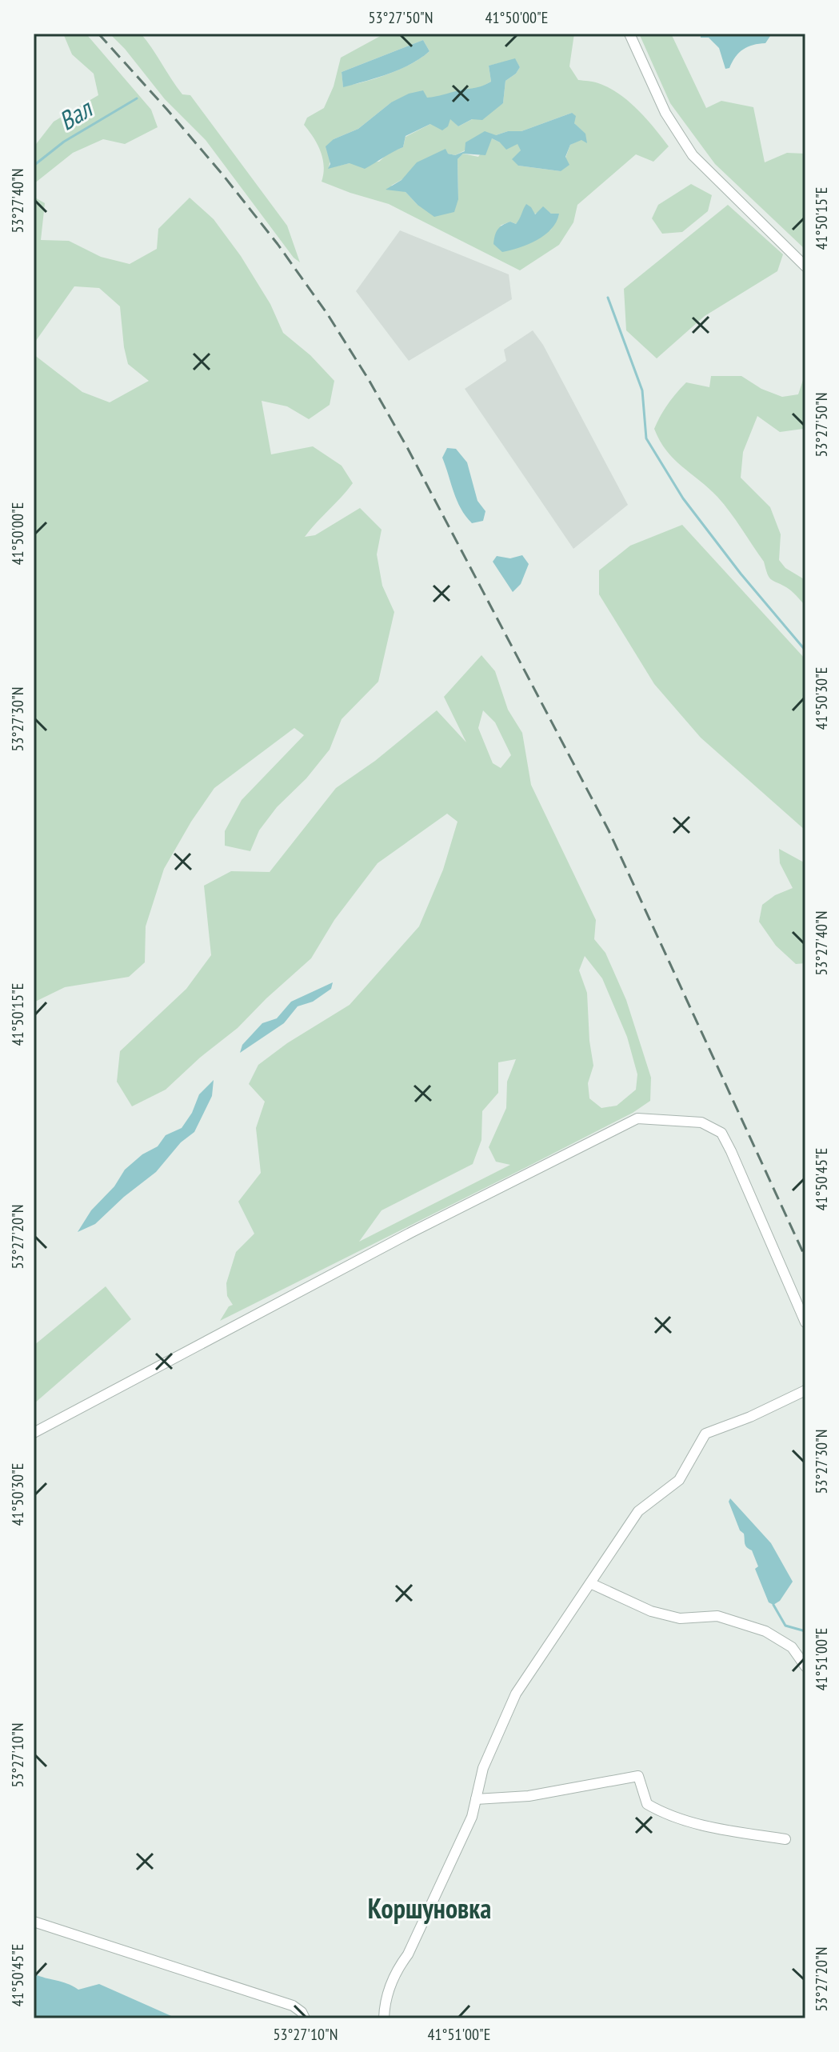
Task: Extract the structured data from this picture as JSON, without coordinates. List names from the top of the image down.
{
  "districts": ["Коршуновка"],
  "water": ["Вал"],
  "coordinates": [
    "53°27'50\"N",
    "41°50'00\"E",
    "53°27'40\"N",
    "41°50'15\"E",
    "41°50'30\"E",
    "53°27'30\"N",
    "41°50'45\"E",
    "53°27'20\"N",
    "41°51'00\"E",
    "53°27'10\"N"
  ]
}
